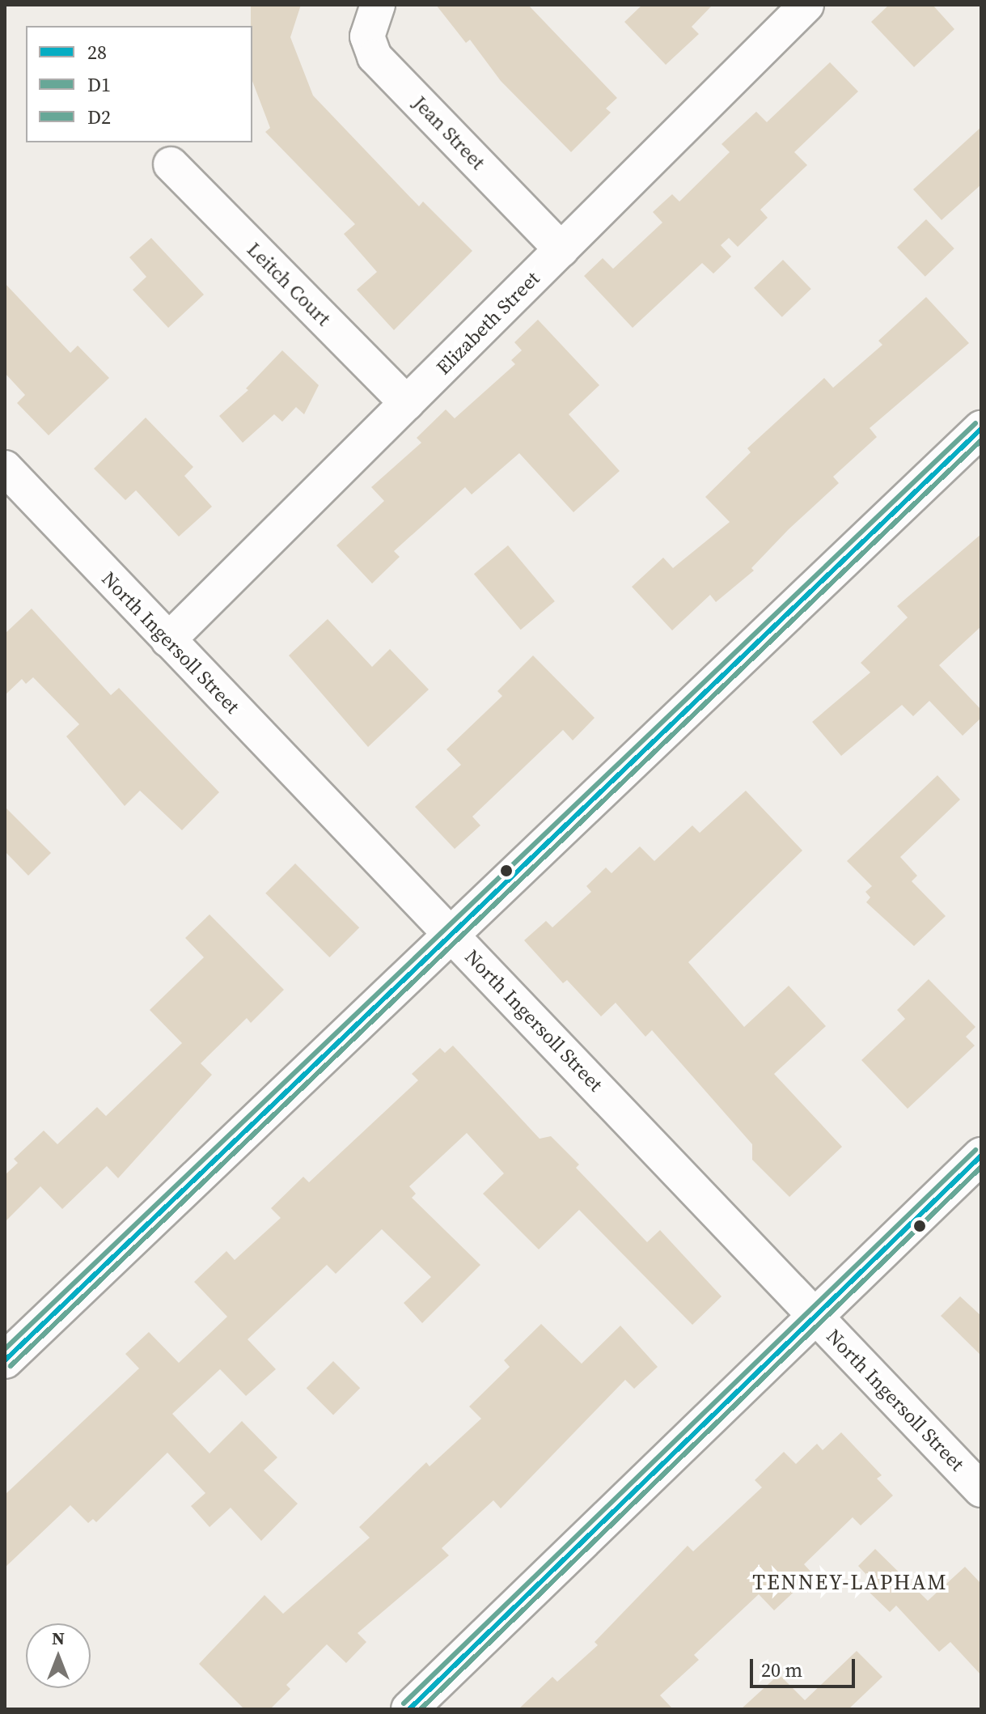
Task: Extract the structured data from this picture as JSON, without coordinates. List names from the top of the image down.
{
  "streets": {
    "street": [
      "Jean Street",
      "Leitch Court",
      "Elizabeth Street",
      "North Ingersoll Street"
    ]
  },
  "crossings": [
    ["Jean Street", "Elizabeth Street"],
    ["Leitch Court", "Elizabeth Street"],
    ["Elizabeth Street", "North Ingersoll Street"]
  ],
  "districts": ["TENNEY-LAPHAM"],
  "lines": ["transit line D2", "transit line 28", "transit line D1"],
  "legend": ["28", "D1", "D2"],
  "scale_bar": "20 m",
  "north": "top"
}
